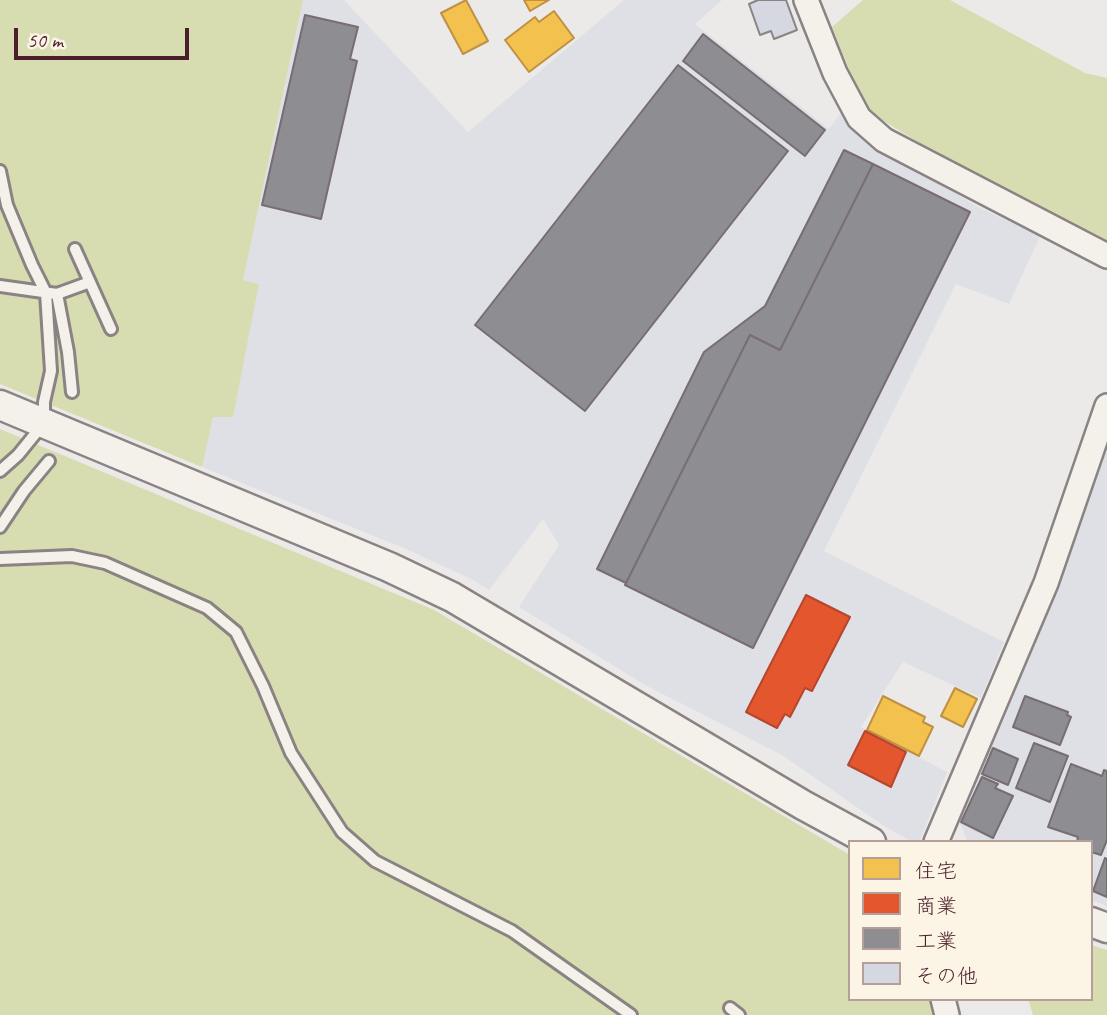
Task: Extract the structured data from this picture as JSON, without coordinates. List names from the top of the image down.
{
  "legend": [
    "住宅",
    "商業",
    "工業",
    "その他"
  ],
  "scale_bar": "50 m"
}
